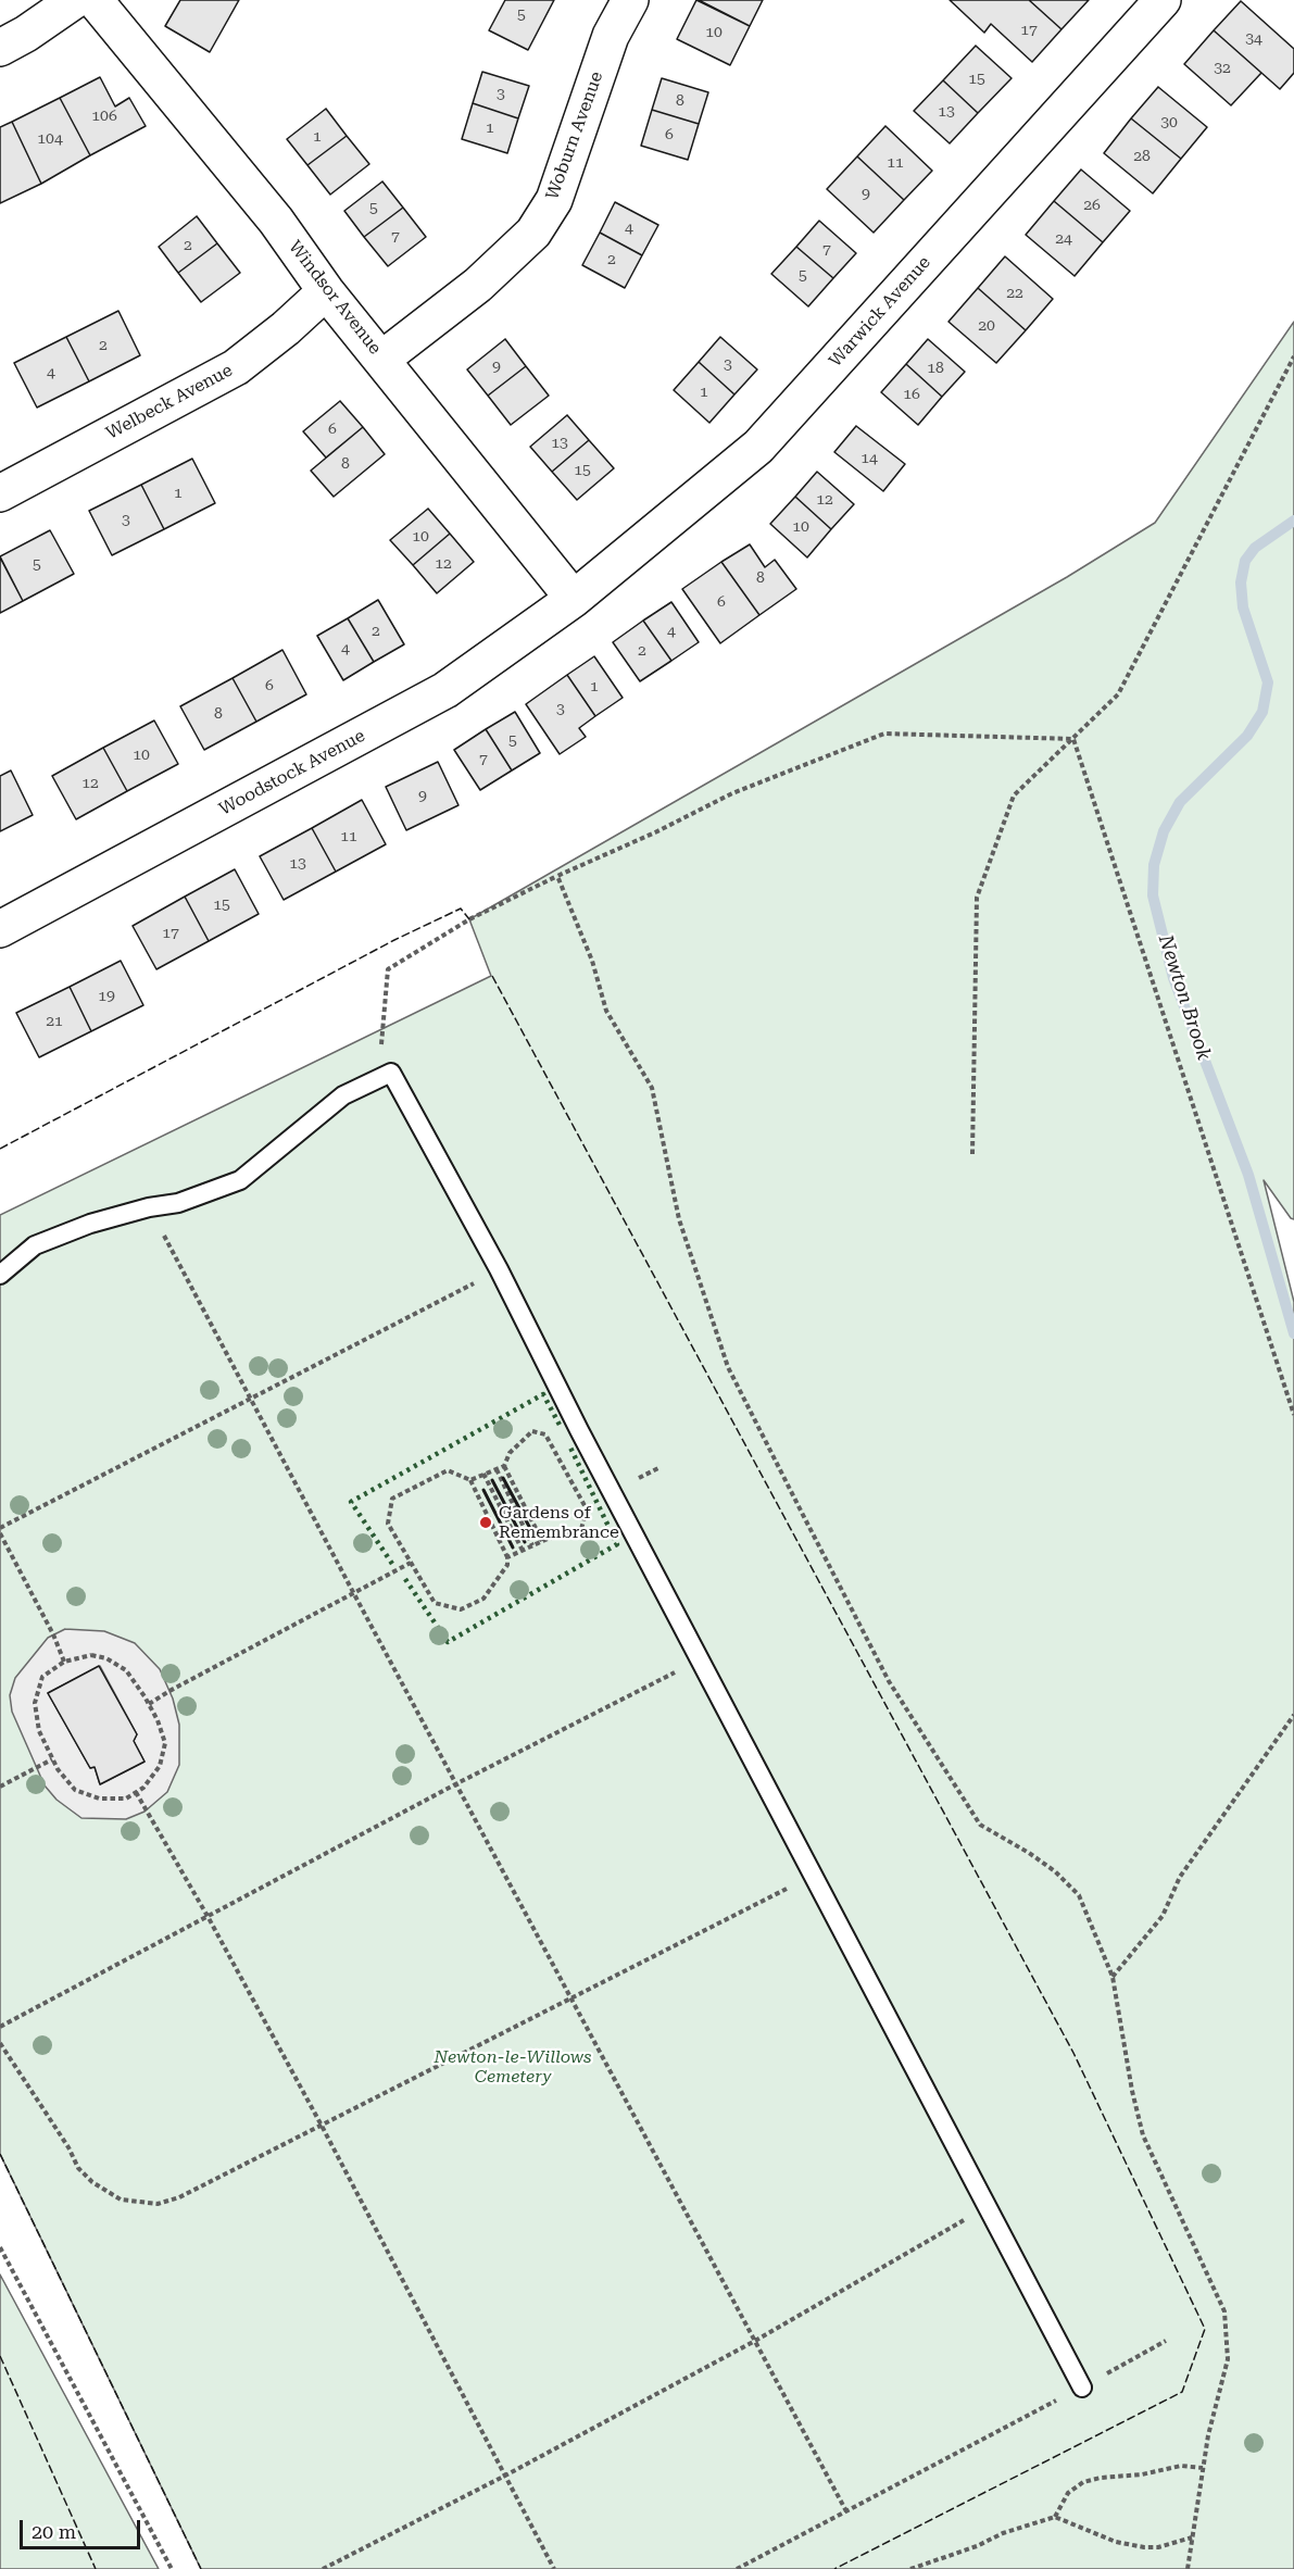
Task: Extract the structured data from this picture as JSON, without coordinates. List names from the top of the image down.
{
  "streets": {
    "street": [
      "Woburn Avenue",
      "Windsor Avenue",
      "Warwick Avenue",
      "Welbeck Avenue",
      "Woodstock Avenue"
    ]
  },
  "crossings": [
    ["Woburn Avenue", "Windsor Avenue"],
    ["Windsor Avenue", "Warwick Avenue"],
    ["Windsor Avenue", "Welbeck Avenue"],
    ["Windsor Avenue", "Woodstock Avenue"],
    ["Warwick Avenue", "Woodstock Avenue"]
  ],
  "water": ["Newton Brook"],
  "parks": ["Newton-le-Willows Cemetery"],
  "places": ["Gardens of Remembrance"],
  "house_numbers": [
    "5",
    "17",
    "10",
    "34",
    "32",
    "15",
    "3",
    "8",
    "13",
    "106",
    "30",
    "1",
    "6",
    "1",
    "104",
    "28",
    "11",
    "9",
    "26",
    "5",
    "4",
    "7",
    "24",
    "2",
    "7",
    "2",
    "5",
    "22",
    "20",
    "2",
    "3",
    "9",
    "18",
    "4",
    "1",
    "16",
    "6",
    "13",
    "14",
    "8",
    "15",
    "1",
    "12",
    "3",
    "10",
    "10",
    "12",
    "5",
    "8",
    "6",
    "2",
    "4",
    "4",
    "2",
    "6",
    "1",
    "3",
    "8",
    "5",
    "10",
    "7",
    "12",
    "9",
    "11",
    "13",
    "15",
    "17",
    "19",
    "21"
  ],
  "scale_bar": "20 m"
}
